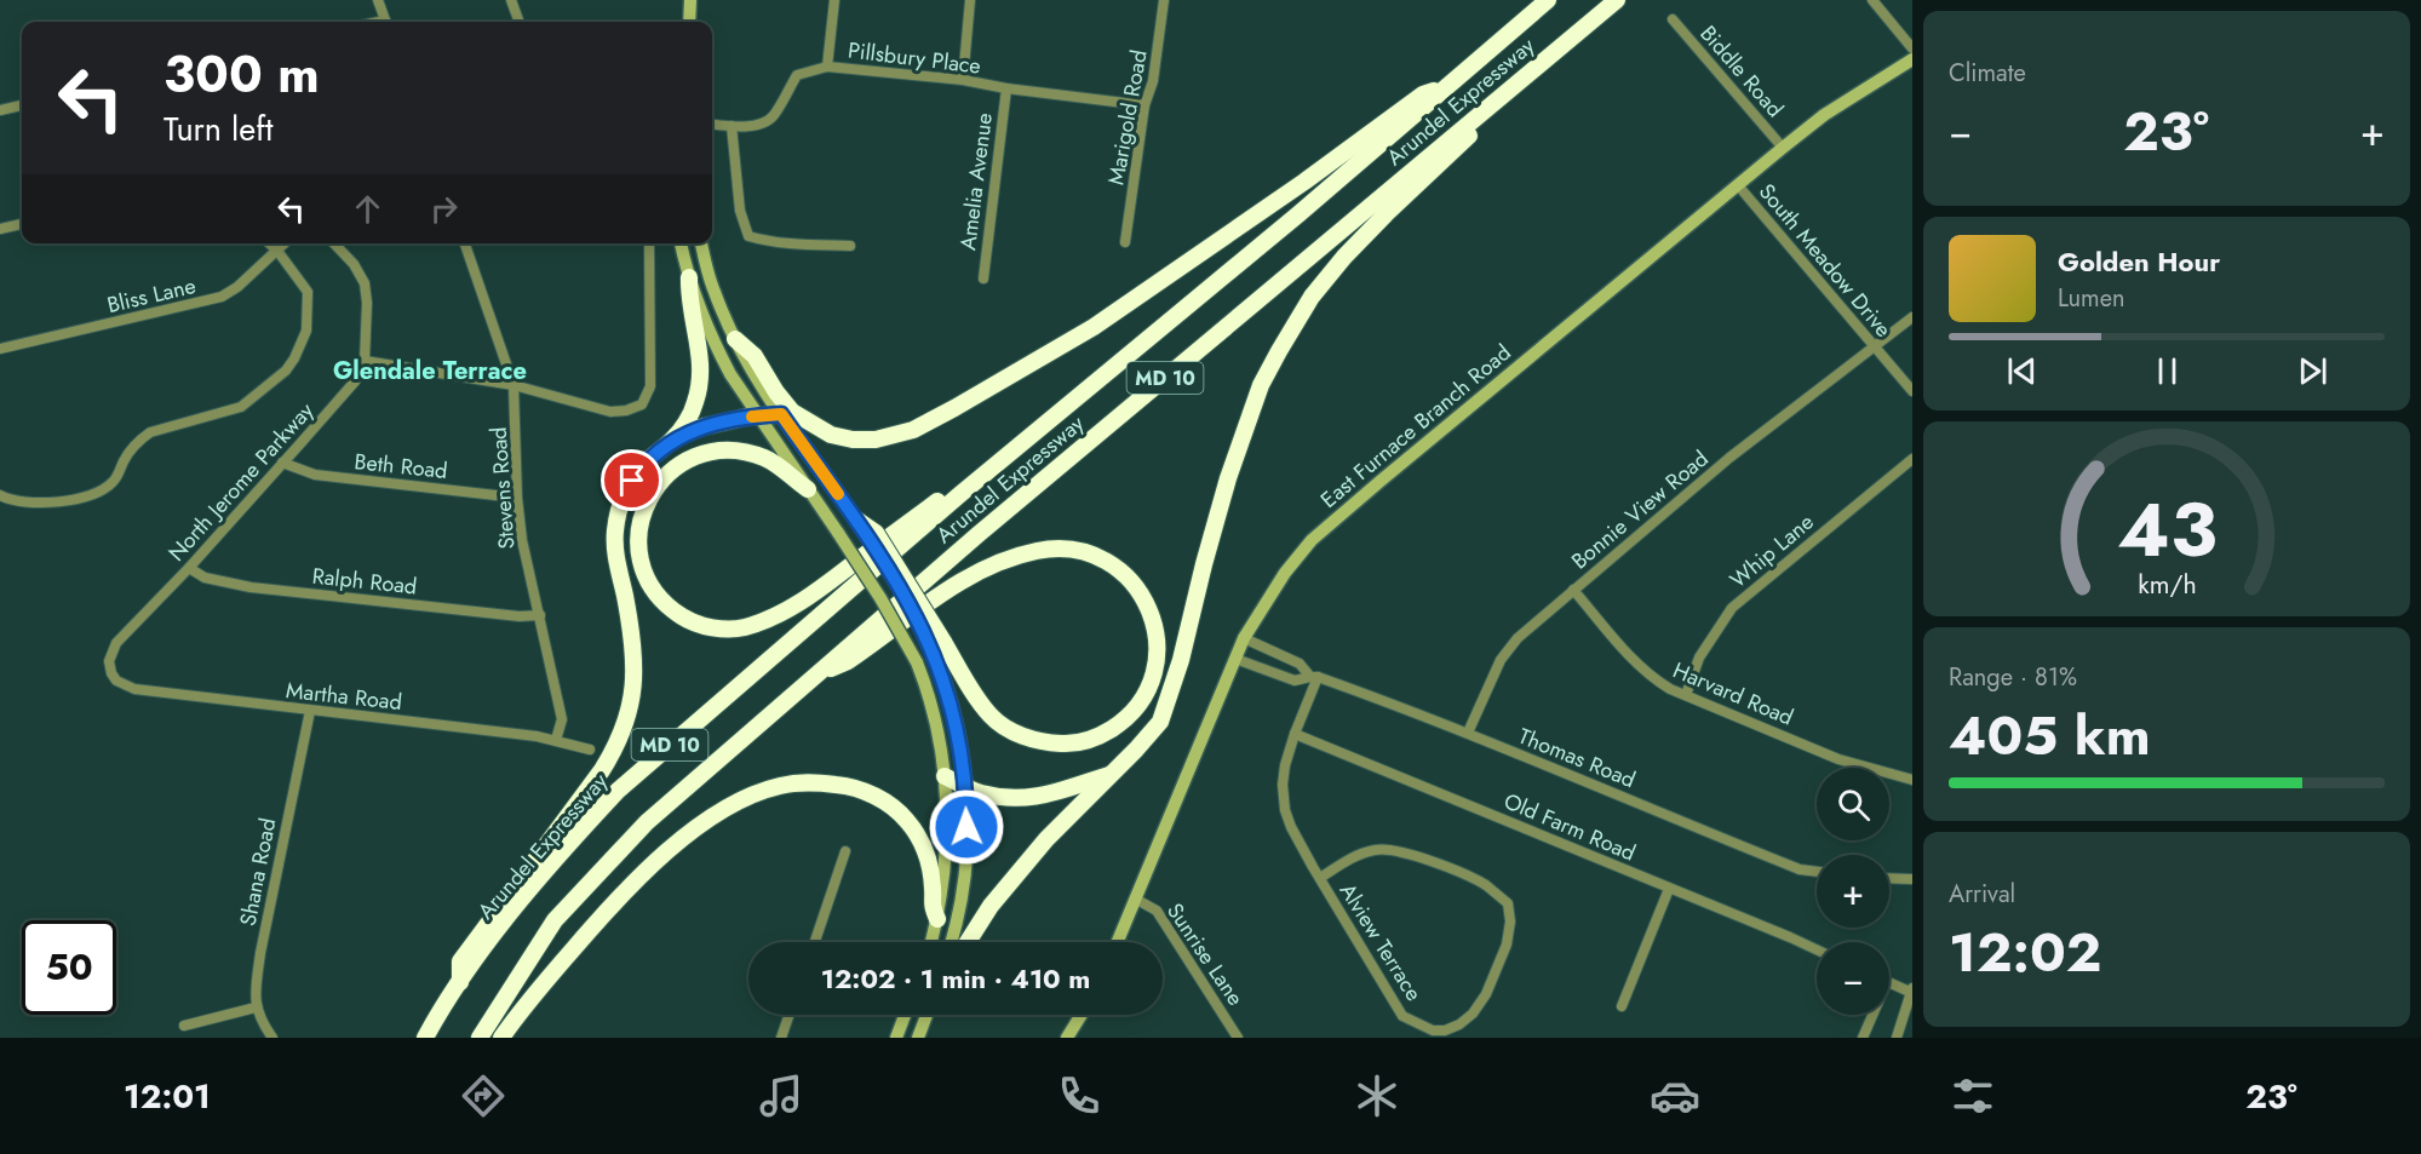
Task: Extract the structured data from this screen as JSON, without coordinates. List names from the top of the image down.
{
  "streets": {
    "highway": ["Arundel Expressway", "MD 10"],
    "main road": ["East Furnace Branch Road"],
    "street": [
      "Pillsbury Place",
      "Biddle Road",
      "Marigold Road",
      "Amelia Avenue",
      "South Meadow Drive",
      "Bliss Lane",
      "Beth Road",
      "North Jerome Parkway",
      "Stevens Road",
      "Bonnie View Road",
      "Whip Lane",
      "Ralph Road",
      "Harvard Road",
      "Martha Road",
      "Thomas Road",
      "Old Farm Road",
      "Shana Road",
      "Alview Terrace",
      "Sunrise Lane"
    ]
  },
  "crossings": [
    ["Pillsbury Place", "Marigold Road"],
    ["Pillsbury Place", "Amelia Avenue"],
    ["Biddle Road", "East Furnace Branch Road"],
    ["South Meadow Drive", "East Furnace Branch Road"],
    ["South Meadow Drive", "Bonnie View Road"],
    ["East Furnace Branch Road", "Thomas Road"],
    ["East Furnace Branch Road", "Sunrise Lane"],
    ["Beth Road", "North Jerome Parkway"],
    ["Beth Road", "Stevens Road"],
    ["North Jerome Parkway", "Ralph Road"],
    ["North Jerome Parkway", "Martha Road"],
    ["Stevens Road", "Ralph Road"],
    ["Stevens Road", "Martha Road"],
    ["Bonnie View Road", "Harvard Road"],
    ["Bonnie View Road", "Thomas Road"],
    ["Whip Lane", "Harvard Road"],
    ["Martha Road", "Shana Road"],
    ["Thomas Road", "Alview Terrace"],
    ["Old Farm Road", "Alview Terrace"]
  ],
  "districts": ["Glendale Terrace"],
  "page": {
    "tile": [
      "Climate",
      ["Range · 81%", "405 km"],
      ["Arrival", "12:02"]
    ],
    "turn": ["300 m", "Turn left"],
    "heat": ["−", "23°", "+"],
    "song": ["Golden Hour", "Lumen"],
    "map_buttons": ["+", "−"],
    "limit": "50",
    "trip": "12:02 · 1 min · 410 m",
    "tabs": ["12:01", "23°"],
    "gauge": ["43", "km/h"]
  }
}
